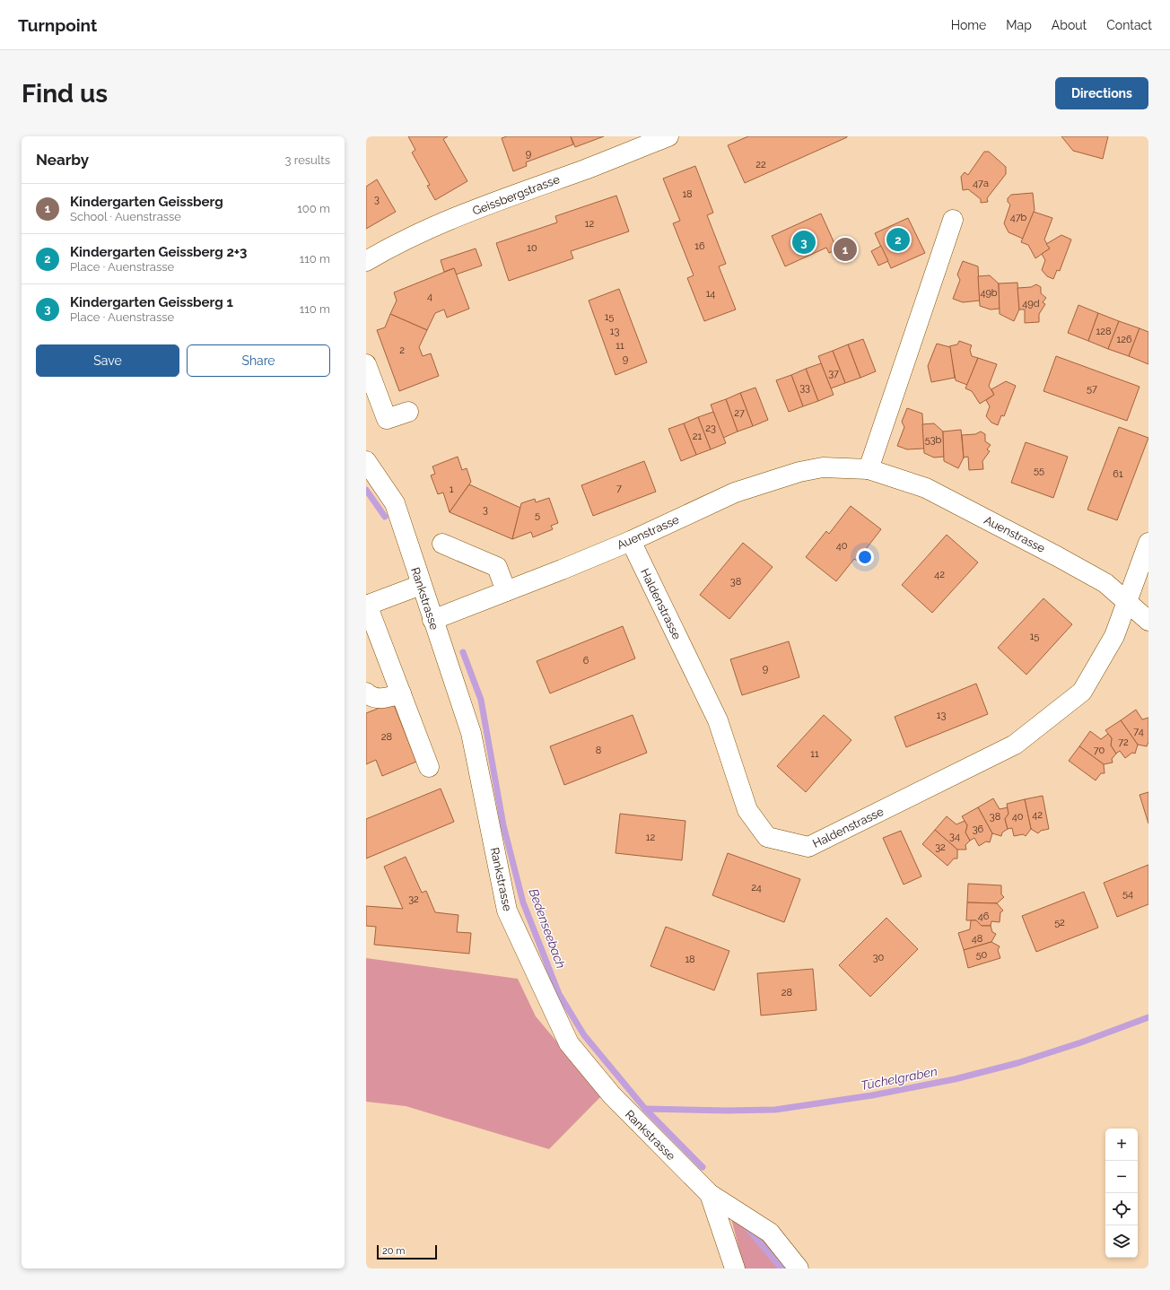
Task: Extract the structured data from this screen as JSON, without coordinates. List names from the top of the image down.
{
  "streets": {
    "street": [
      "Geissbergstrasse",
      "Auenstrasse",
      "Rankstrasse",
      "Haldenstrasse"
    ]
  },
  "crossings": [
    ["Auenstrasse", "Rankstrasse"],
    ["Auenstrasse", "Haldenstrasse"]
  ],
  "water": ["Bedenseebach", "Tüchelgraben"],
  "house_numbers": [
    "9",
    "22",
    "47a",
    "18",
    "3",
    "47b",
    "12",
    "16",
    "10",
    "49b",
    "14",
    "4",
    "49d",
    "15",
    "13",
    "128",
    "126",
    "11",
    "2",
    "9",
    "37",
    "33",
    "57",
    "27",
    "23",
    "21",
    "53b",
    "55",
    "61",
    "7",
    "1",
    "3",
    "5",
    "40",
    "42",
    "38",
    "15",
    "6",
    "9",
    "13",
    "74",
    "28",
    "72",
    "8",
    "70",
    "11",
    "42",
    "38",
    "40",
    "36",
    "34",
    "12",
    "32",
    "24",
    "54",
    "32",
    "46",
    "52",
    "48",
    "50",
    "30",
    "18",
    "28"
  ],
  "scale_bar": "20 m",
  "page": {
    "header": "Turnpoint",
    "nav": [
      "Home",
      "Map",
      "About",
      "Contact"
    ],
    "buttons": [
      "Directions",
      ["Save", "Share"]
    ],
    "title": "Find us",
    "heading": ["Nearby", "3 results"],
    "list": [
      {
        "mark": "1",
        "name": "Kindergarten Geissberg",
        "note": "School · Auenstrasse",
        "value": "100 m"
      },
      {
        "mark": "2",
        "name": "Kindergarten Geissberg 2+3",
        "note": "Place · Auenstrasse",
        "value": "110 m"
      },
      {
        "mark": "3",
        "name": "Kindergarten Geissberg 1",
        "note": "Place · Auenstrasse",
        "value": "110 m"
      }
    ],
    "pins": ["2", "3", "1"],
    "map_buttons": ["+", "−"],
    "scale": "20 m"
  }
}
